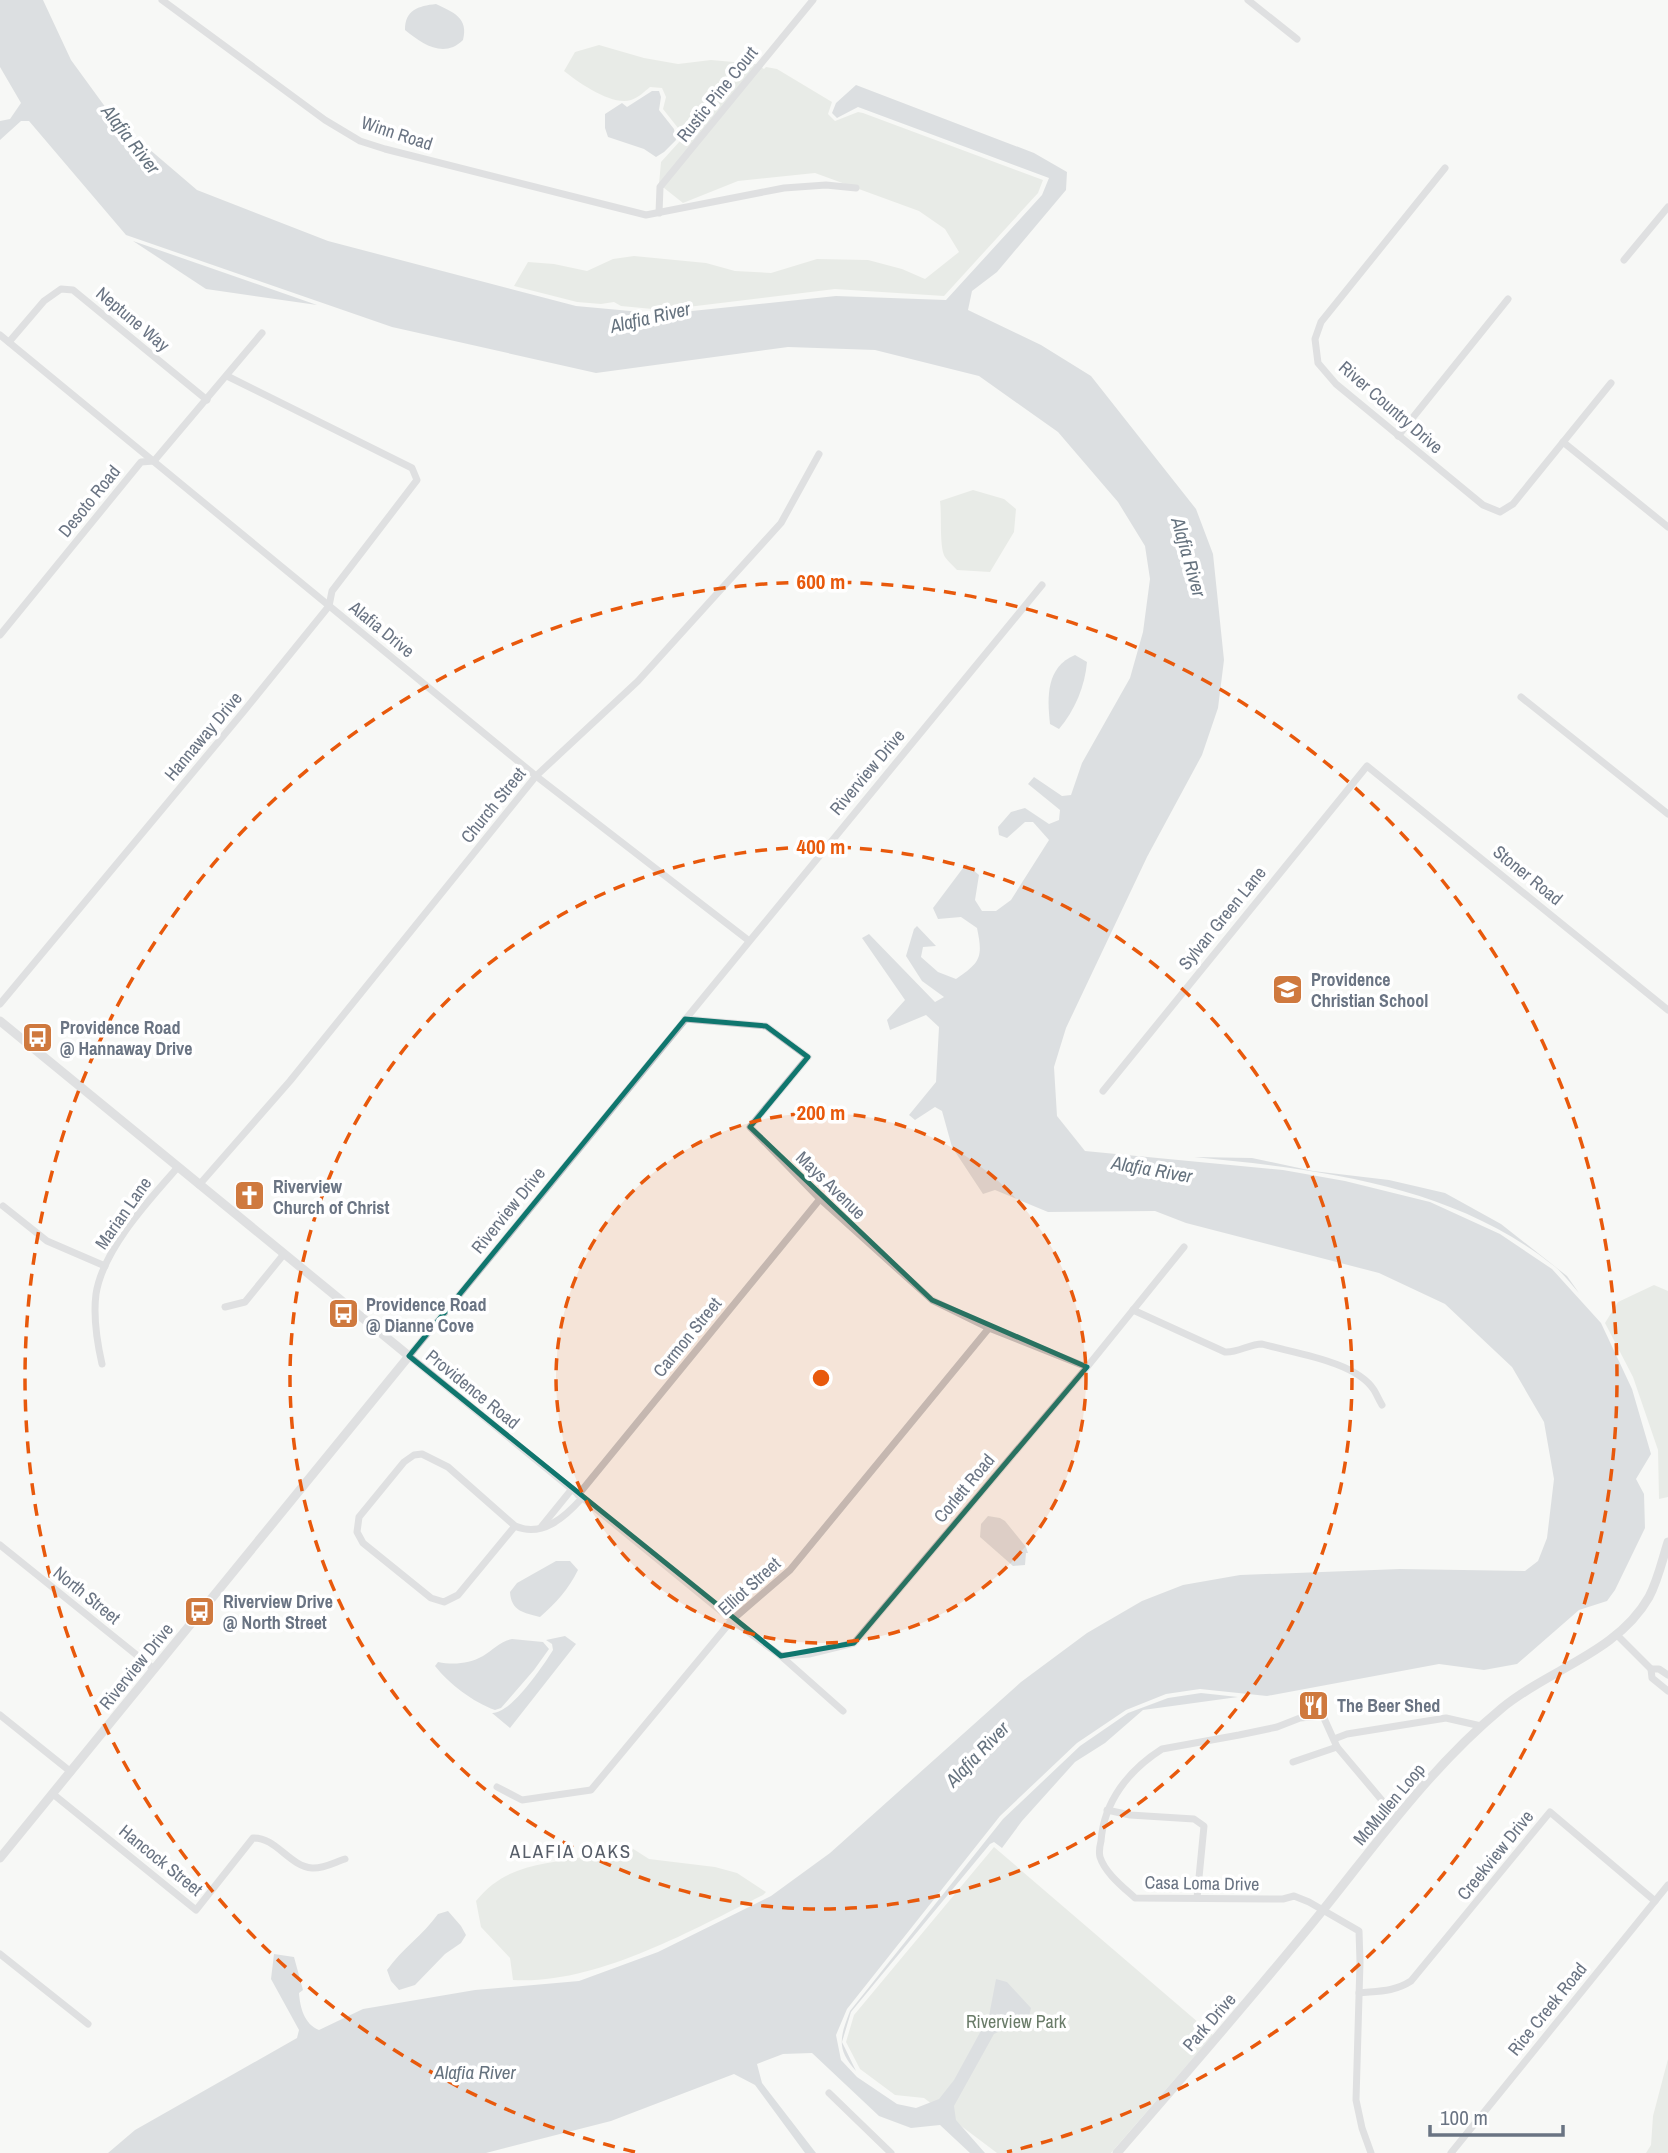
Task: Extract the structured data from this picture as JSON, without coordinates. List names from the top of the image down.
{
  "streets": {
    "street": [
      "Rustic Pine Court",
      "Winn Road",
      "Neptune Way",
      "River Country Drive",
      "Desoto Road",
      "Alafia Drive",
      "Hannaway Drive",
      "Riverview Drive",
      "Church Street",
      "Stoner Road",
      "Sylvan Green Lane",
      "Mays Avenue",
      "Marian Lane",
      "Carmon Street",
      "Providence Road",
      "Corlett Road",
      "Elliot Street",
      "North Street",
      "McMullen Loop",
      "Creekview Drive",
      "Hancock Street",
      "Casa Loma Drive",
      "Rice Creek Road",
      "Park Drive"
    ]
  },
  "crossings": [
    ["Rustic Pine Court", "Winn Road"],
    ["Neptune Way", "Desoto Road"],
    ["Neptune Way", "Alafia Drive"],
    ["Desoto Road", "Alafia Drive"],
    ["Desoto Road", "Hannaway Drive"],
    ["Alafia Drive", "Hannaway Drive"],
    ["Alafia Drive", "Riverview Drive"],
    ["Alafia Drive", "Church Street"],
    ["Riverview Drive", "Mays Avenue"],
    ["Riverview Drive", "Providence Road"],
    ["Riverview Drive", "North Street"],
    ["Riverview Drive", "Hancock Street"],
    ["Church Street", "Providence Road"],
    ["Stoner Road", "Sylvan Green Lane"],
    ["Mays Avenue", "Carmon Street"],
    ["Mays Avenue", "Corlett Road"],
    ["Mays Avenue", "Elliot Street"],
    ["Marian Lane", "Providence Road"],
    ["Carmon Street", "Providence Road"],
    ["Providence Road", "Elliot Street"],
    ["McMullen Loop", "Casa Loma Drive"],
    ["McMullen Loop", "Park Drive"],
    ["Creekview Drive", "Rice Creek Road"],
    ["Casa Loma Drive", "Park Drive"]
  ],
  "districts": ["ALAFIA OAKS"],
  "water": ["Alafia River"],
  "parks": ["Riverview Park"],
  "places": {
    "school or university": ["Providence Christian School"],
    "bus stop": ["Providence Road @ Hannaway Drive", "Providence Road @ Dianne Cove", "Riverview Drive @ North Street"],
    "church": ["Riverview Church of Christ"],
    "restaurant": ["The Beer Shed"]
  },
  "scale_bar": "100 m",
  "rings": ["600 m", "400 m", "200 m"]
}
